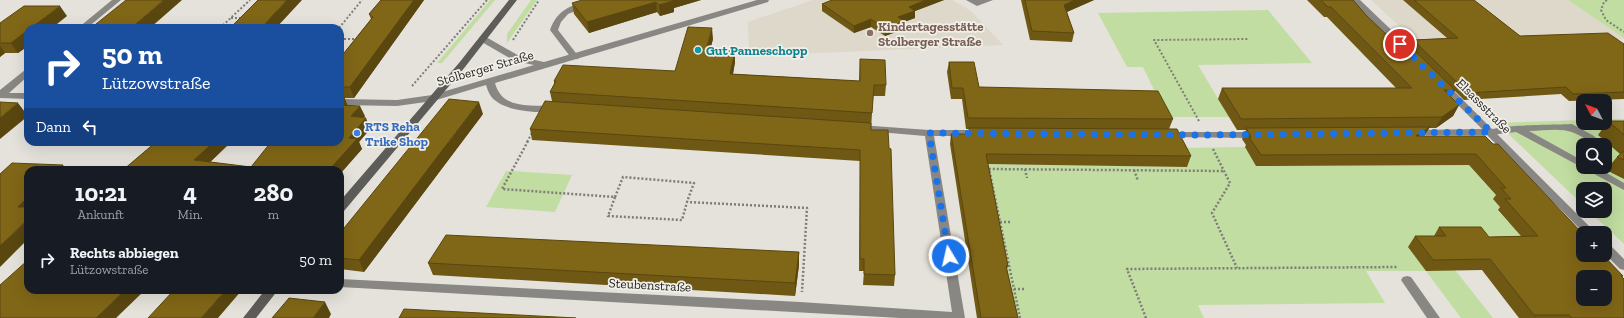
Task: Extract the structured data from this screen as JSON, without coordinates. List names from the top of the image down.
{
  "streets": {
    "main road": ["Stolberger Straße"],
    "street": ["Elsassstraße", "Steubenstraße"]
  },
  "places": ["Kindertagesstätte Stolberger Straße", "Gut Panneschopp", "RTS Reha Trike Shop"],
  "north": "top left",
  "page": {
    "turn": ["50 m", "Lützowstraße"],
    "map_buttons": ["+", "−"],
    "then": "Dann",
    "eta": [
      "10:21",
      "Ankunft",
      "4",
      "Min.",
      "280",
      "m"
    ],
    "list": [
      {
        "name": "Rechts abbiegen",
        "note": "Lützowstraße",
        "value": "50 m"
      }
    ]
  }
}
